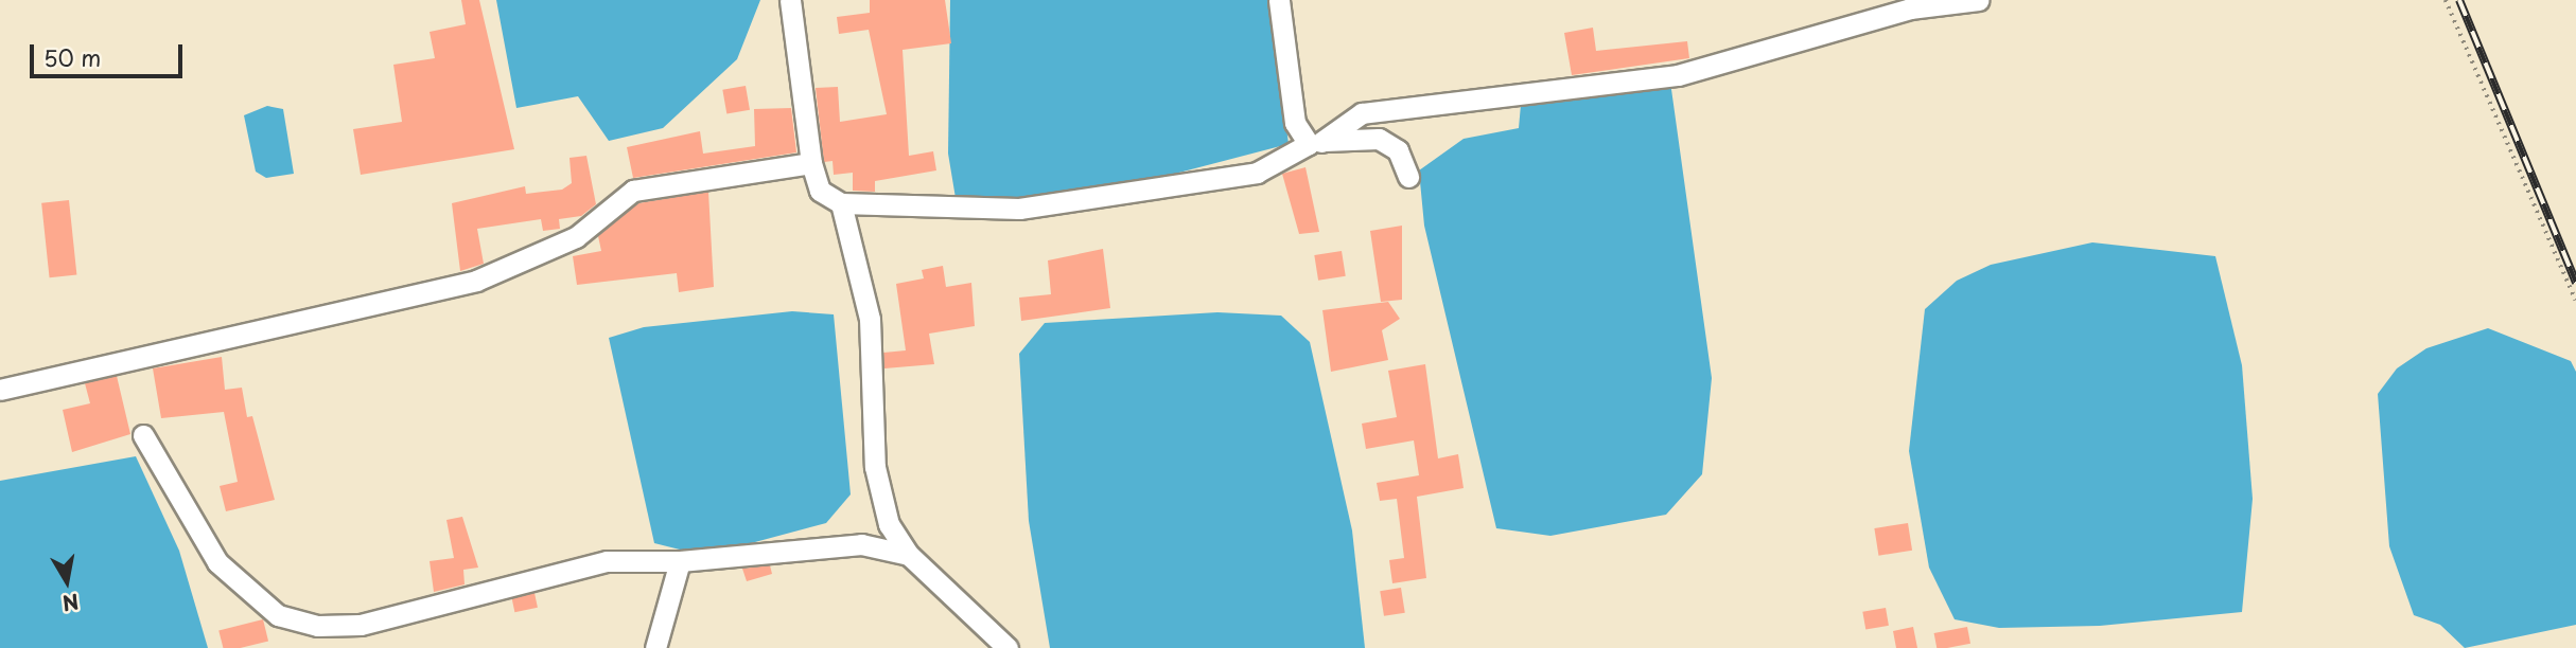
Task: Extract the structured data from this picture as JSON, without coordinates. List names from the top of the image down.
{
  "scale_bar": "50 m",
  "north": "bottom"
}
